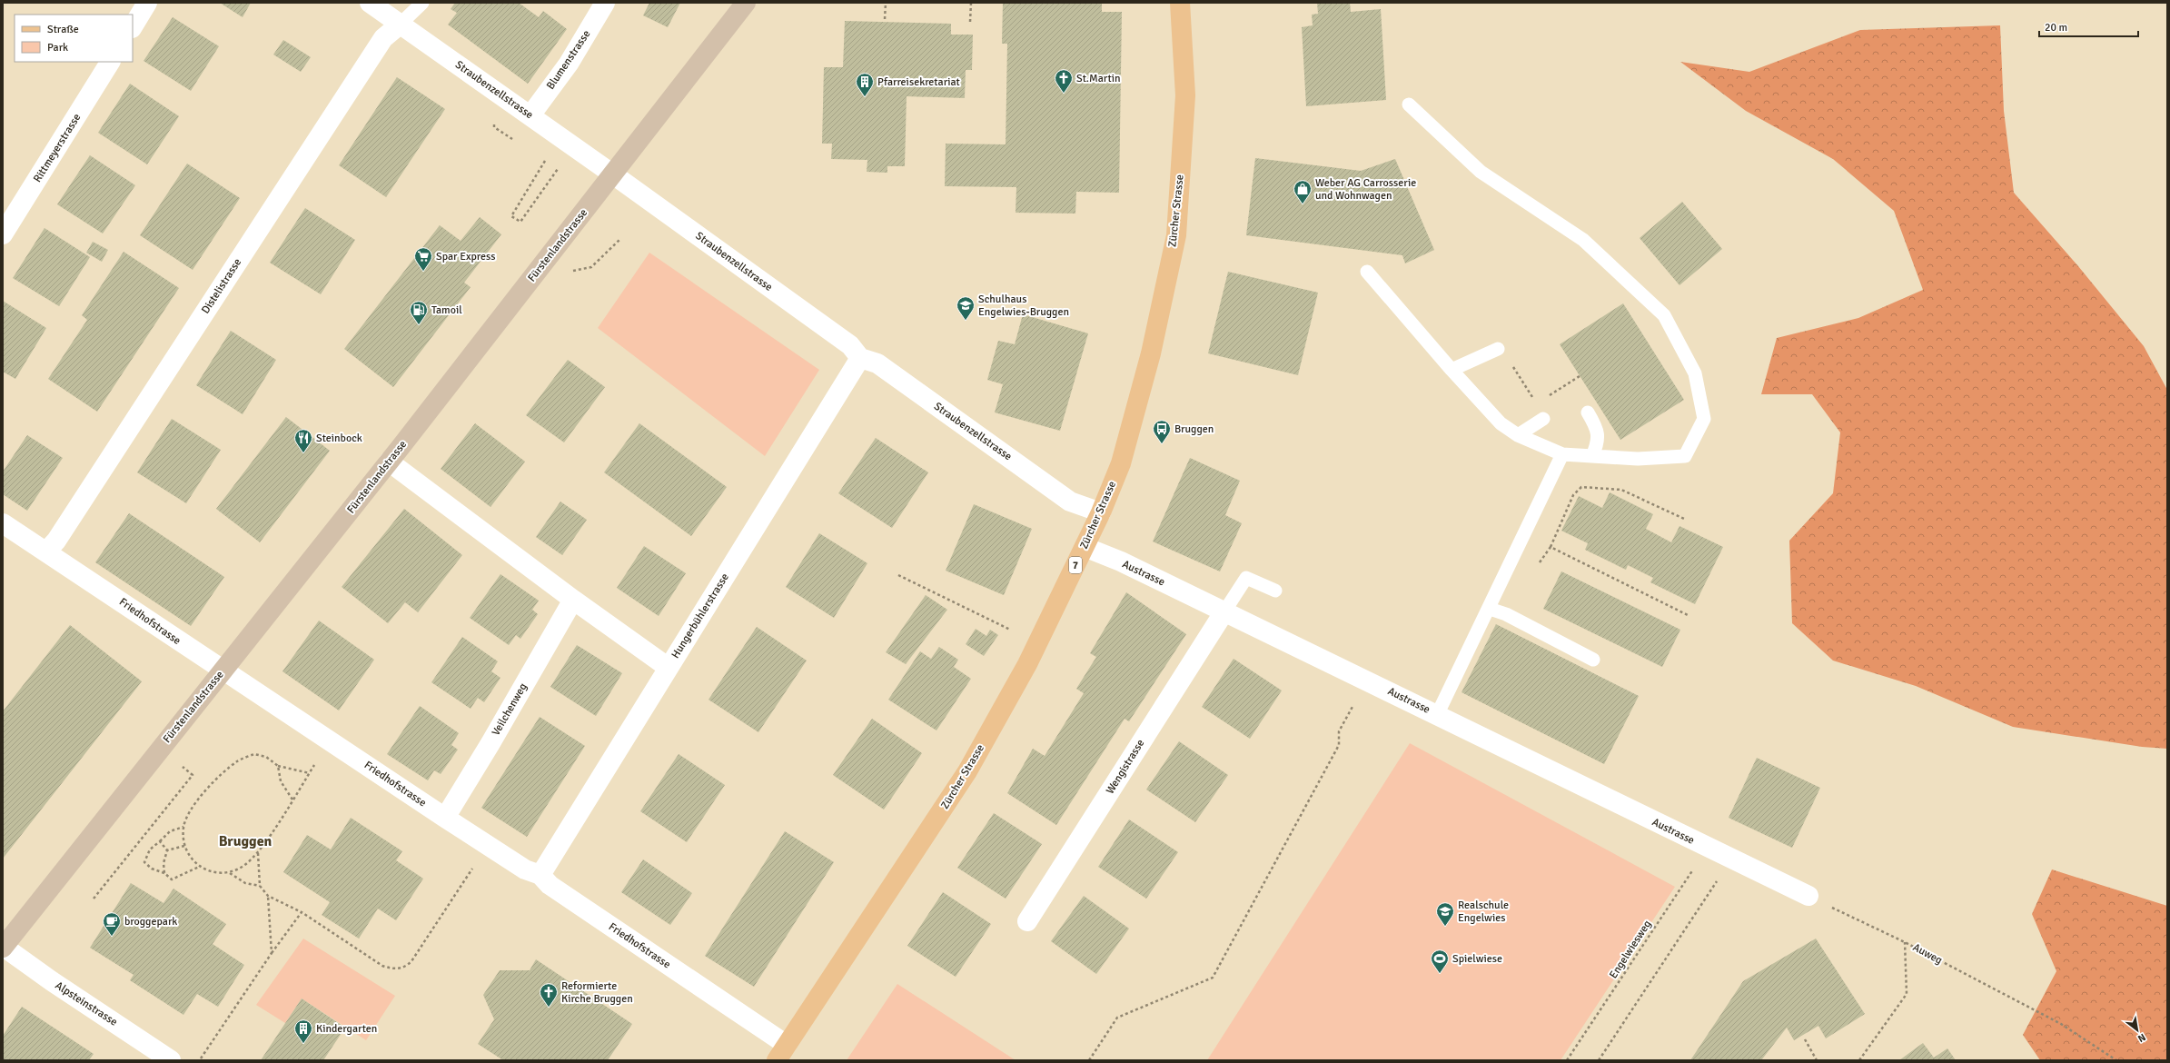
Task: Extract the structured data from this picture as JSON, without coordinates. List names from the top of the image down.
{
  "streets": {
    "main road": ["Zürcher Strasse", "Fürstenlandstrasse", "7"],
    "street": [
      "Blumenstrasse",
      "Straubenzellstrasse",
      "Rittmeyerstrasse",
      "Distelistrasse",
      "Austrasse",
      "Hungerbühlerstrasse",
      "Friedhofstrasse",
      "Veilchenweg",
      "Wengistrasse",
      "Alpsteinstrasse"
    ],
    "path": ["Engelwiesweg", "Auweg"]
  },
  "crossings": [
    ["Blumenstrasse", "Straubenzellstrasse"],
    ["Straubenzellstrasse", "Zürcher Strasse"],
    ["Straubenzellstrasse", "Fürstenlandstrasse"],
    ["Straubenzellstrasse", "Distelistrasse"],
    ["Straubenzellstrasse", "Hungerbühlerstrasse"],
    ["Zürcher Strasse", "Austrasse"],
    ["Zürcher Strasse", "Friedhofstrasse"],
    ["Fürstenlandstrasse", "Friedhofstrasse"],
    ["Fürstenlandstrasse", "Alpsteinstrasse"],
    ["Distelistrasse", "Friedhofstrasse"],
    ["Austrasse", "Wengistrasse"],
    ["Austrasse", "Engelwiesweg"],
    ["Hungerbühlerstrasse", "Friedhofstrasse"],
    ["Friedhofstrasse", "Veilchenweg"]
  ],
  "districts": ["Bruggen"],
  "places": {
    "church": ["St.Martin", "Reformierte Kirche Bruggen"],
    "building": ["Pfarreisekretariat", "Kindergarten"],
    "shop": ["Weber AG Carrosserie und Wohnwagen"],
    "supermarket": ["Spar Express"],
    "school or university": ["Schulhaus Engelwies-Bruggen", "Realschule Engelwies"],
    "fuel station": ["Tamoil"],
    "bus stop": ["Bruggen"],
    "restaurant": ["Steinbock"],
    "cafe": ["broggepark"],
    "sports": ["Spielwiese"]
  },
  "legend": ["Straße", "Park"],
  "scale_bar": "20 m",
  "north": "bottom right"
}
